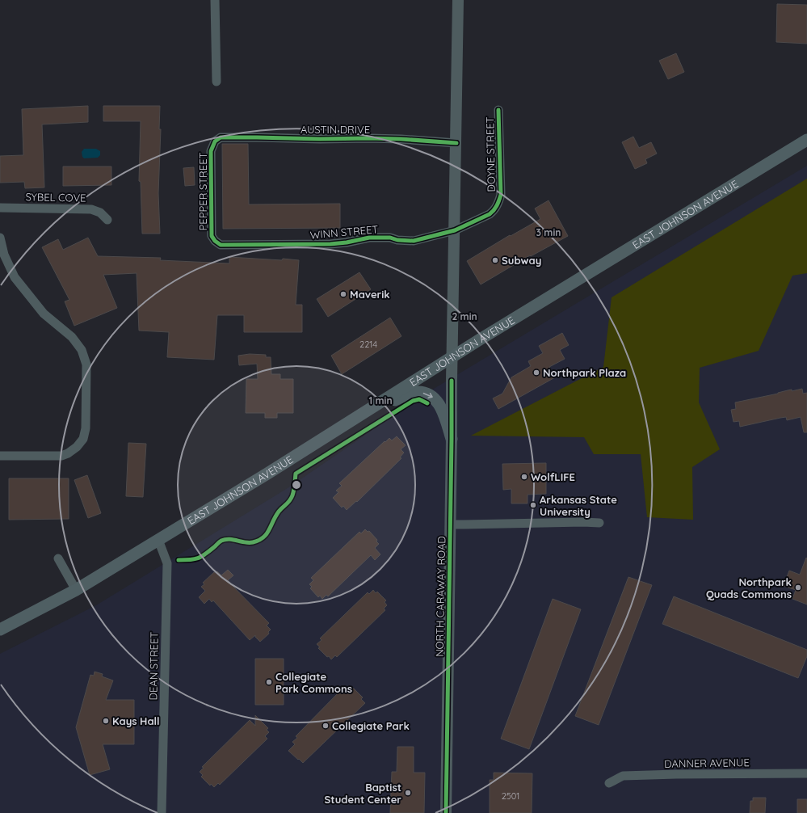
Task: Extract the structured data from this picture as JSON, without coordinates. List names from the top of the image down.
{
  "streets": {
    "main road": ["EAST JOHNSON AVENUE"],
    "street": [
      "AUSTIN DRIVE",
      "DOYNE STREET",
      "PEPPER STREET",
      "SYBEL COVE",
      "WINN STREET",
      "NORTH CARAWAY ROAD",
      "DEAN STREET",
      "DANNER AVENUE"
    ]
  },
  "crossings": [
    ["AUSTIN DRIVE", "PEPPER STREET"],
    ["AUSTIN DRIVE", "NORTH CARAWAY ROAD"],
    ["DOYNE STREET", "WINN STREET"],
    ["DOYNE STREET", "NORTH CARAWAY ROAD"],
    ["PEPPER STREET", "WINN STREET"],
    ["EAST JOHNSON AVENUE", "NORTH CARAWAY ROAD"],
    ["EAST JOHNSON AVENUE", "DEAN STREET"],
    ["WINN STREET", "NORTH CARAWAY ROAD"]
  ],
  "places": [
    "Subway",
    "Maverik",
    "Northpark Plaza",
    "WolfLIFE",
    "Arkansas State University",
    "Northpark Quads Commons",
    "Collegiate Park Commons",
    "Kays Hall",
    "Collegiate Park",
    "Baptist Student Center"
  ],
  "house_numbers": ["2214", "2501"],
  "rings": ["3 min", "2 min", "1 min"]
}
